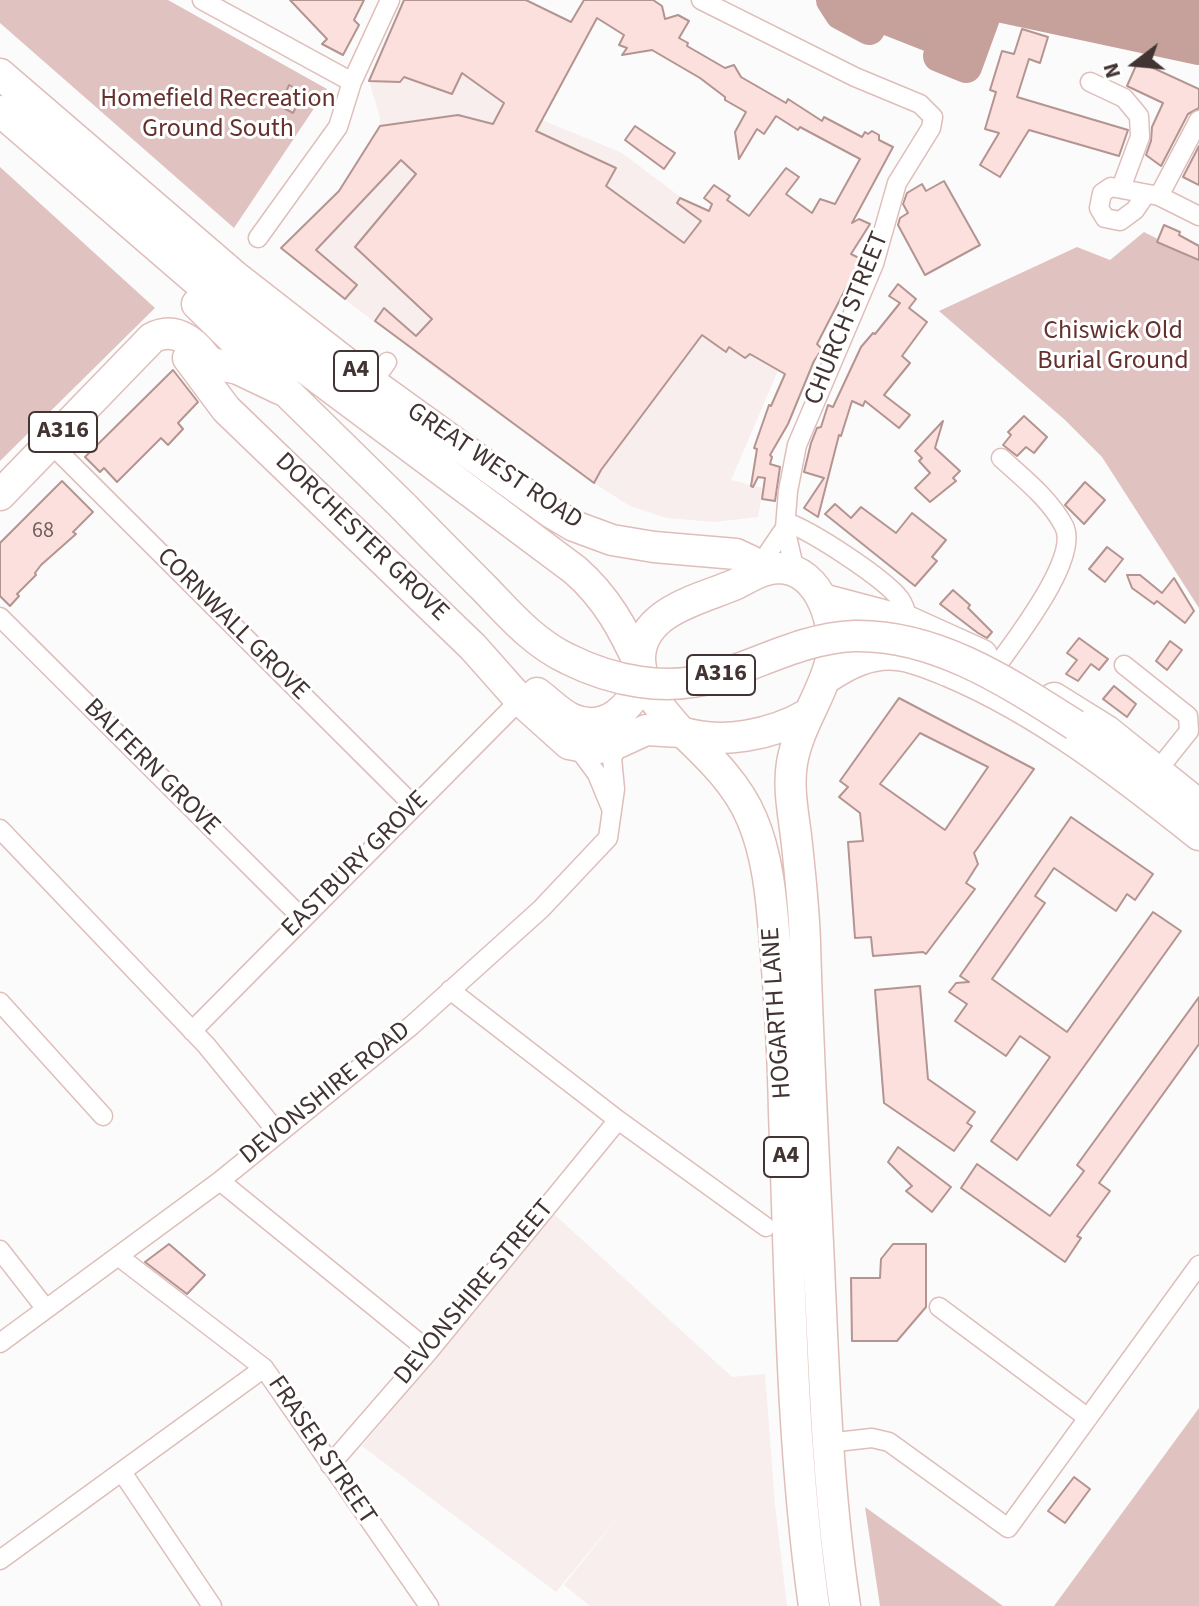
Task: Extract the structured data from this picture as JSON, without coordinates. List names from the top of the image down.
{
  "streets": {
    "main road": [
      "A4",
      "A316",
      "GREAT WEST ROAD",
      "DORCHESTER GROVE",
      "HOGARTH LANE"
    ],
    "street": [
      "CHURCH STREET",
      "CORNWALL GROVE",
      "BALFERN GROVE",
      "EASTBURY GROVE",
      "DEVONSHIRE ROAD",
      "DEVONSHIRE STREET",
      "FRASER STREET"
    ]
  },
  "crossings": [
    ["CHURCH STREET", "A316"],
    ["CHURCH STREET", "GREAT WEST ROAD"],
    ["CHURCH STREET", "DORCHESTER GROVE"],
    ["CHURCH STREET", "HOGARTH LANE"],
    ["A316", "GREAT WEST ROAD"],
    ["A316", "DORCHESTER GROVE"],
    ["A316", "CORNWALL GROVE"],
    ["A316", "HOGARTH LANE"],
    ["A316", "DEVONSHIRE ROAD"],
    ["GREAT WEST ROAD", "DORCHESTER GROVE"],
    ["GREAT WEST ROAD", "HOGARTH LANE"],
    ["DORCHESTER GROVE", "EASTBURY GROVE"],
    ["DORCHESTER GROVE", "HOGARTH LANE"],
    ["CORNWALL GROVE", "EASTBURY GROVE"],
    ["BALFERN GROVE", "EASTBURY GROVE"],
    ["DEVONSHIRE ROAD", "FRASER STREET"],
    ["DEVONSHIRE STREET", "FRASER STREET"]
  ],
  "parks": ["Homefield Recreation Ground South", "Chiswick Old Burial Ground"],
  "house_numbers": ["68"],
  "north": "left"
}
